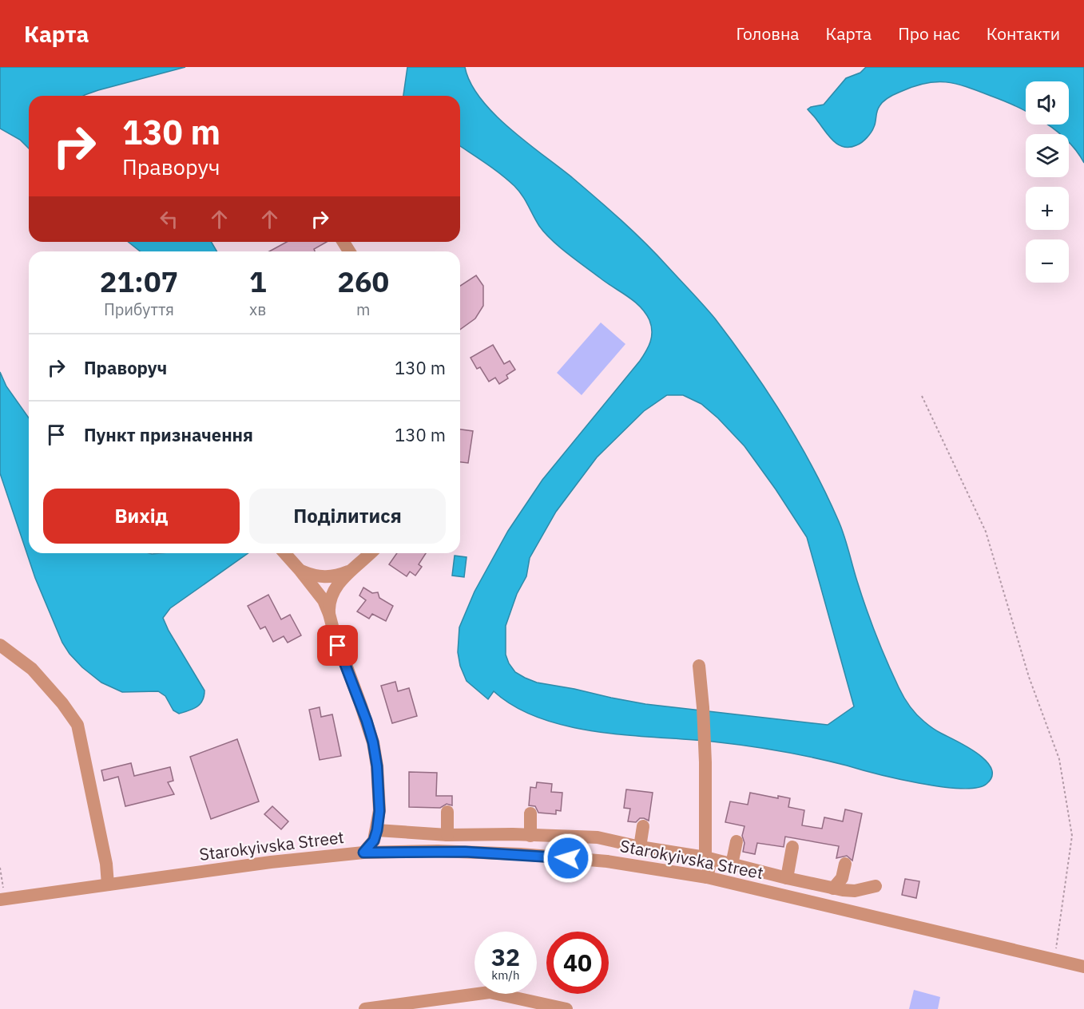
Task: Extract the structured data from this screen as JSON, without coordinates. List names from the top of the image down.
{
  "streets": {
    "street": ["Starokyivska Street"]
  },
  "page": {
    "header": "Карта",
    "nav": [
      "Головна",
      "Карта",
      "Про нас",
      "Контакти"
    ],
    "map_buttons": ["+", "−"],
    "turn": ["130 m", "Праворуч"],
    "eta": [
      "21:07",
      "Прибуття",
      "1",
      "хв",
      "260",
      "m"
    ],
    "list": [
      {
        "name": "Праворуч",
        "value": "130 m"
      },
      {
        "name": "Пункт призначення",
        "value": "130 m"
      }
    ],
    "buttons": ["Вихід", "Поділитися"],
    "speed": "32 km/h",
    "limit": "40"
  }
}
